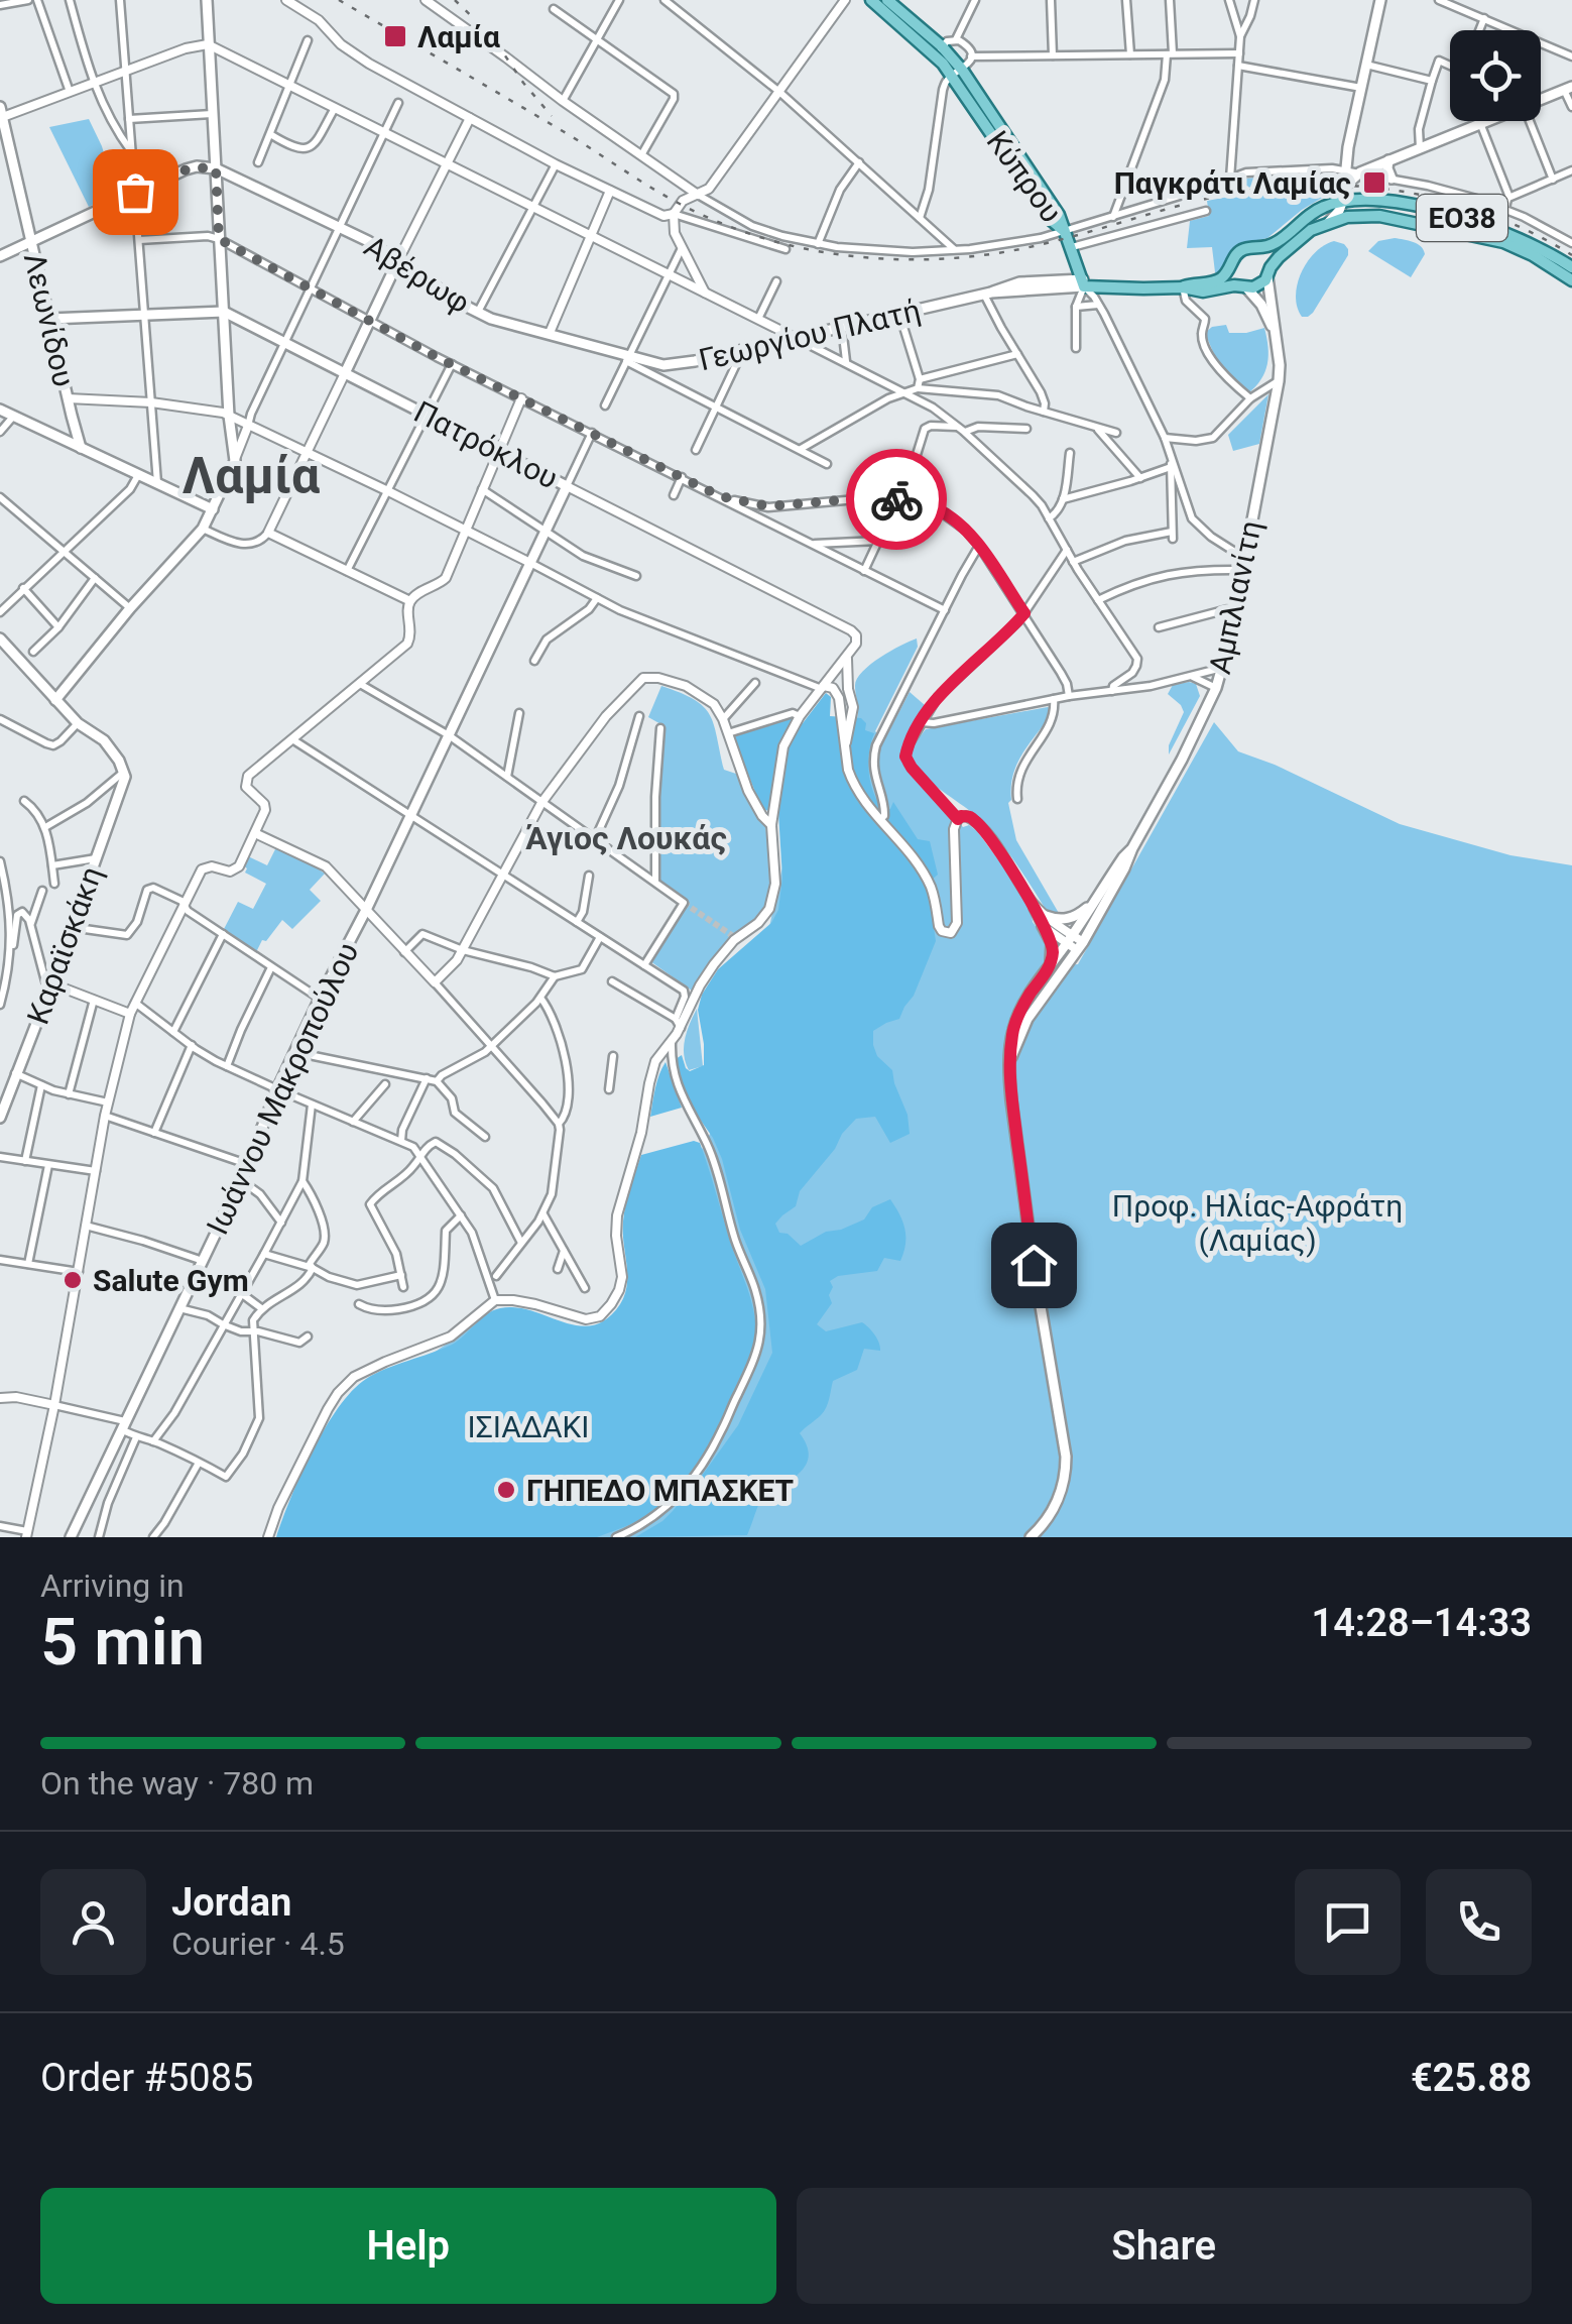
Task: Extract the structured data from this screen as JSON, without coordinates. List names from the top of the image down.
{
  "streets": {
    "main road": [
      "Κύπρου",
      "ΕΟ38",
      "Αβέρωφ",
      "Λεωνίδου",
      "Γεωργίου Πλατή",
      "Πατρόκλου",
      "Αμπλιανίτη",
      "Καραϊσκάκη",
      "Ιωάννου Μακροπούλου"
    ]
  },
  "crossings": [
    ["Κύπρου", "Γεωργίου Πλατή"],
    ["ΕΟ38", "Γεωργίου Πλατή"],
    ["ΕΟ38", "Αμπλιανίτη"],
    ["Αβέρωφ", "Γεωργίου Πλατή"],
    ["Λεωνίδου", "Πατρόκλου"],
    ["Γεωργίου Πλατή", "Αμπλιανίτη"],
    ["Πατρόκλου", "Ιωάννου Μακροπούλου"]
  ],
  "districts": ["Λαμία", "Άγιος Λουκάς"],
  "parks": ["Προφ. Ηλίας-Αφράτη (Λαμίας)", "ΙΣΙΑΔΑΚΙ"],
  "places": {
    "transit": ["Λαμία", "Παγκράτι Λαμίας"],
    "other": ["Salute Gym", "ΓΗΠΕΔΟ ΜΠΑΣΚΕΤ"]
  },
  "page": {
    "heading": ["5 min", "Arriving in", "14:28–14:33"],
    "panel": [
      "Jordan",
      "Courier · 4.5",
      "Order #5085",
      "€25.88"
    ],
    "bar": "On the way · 780 m",
    "buttons": ["Help", "Share"]
  }
}
